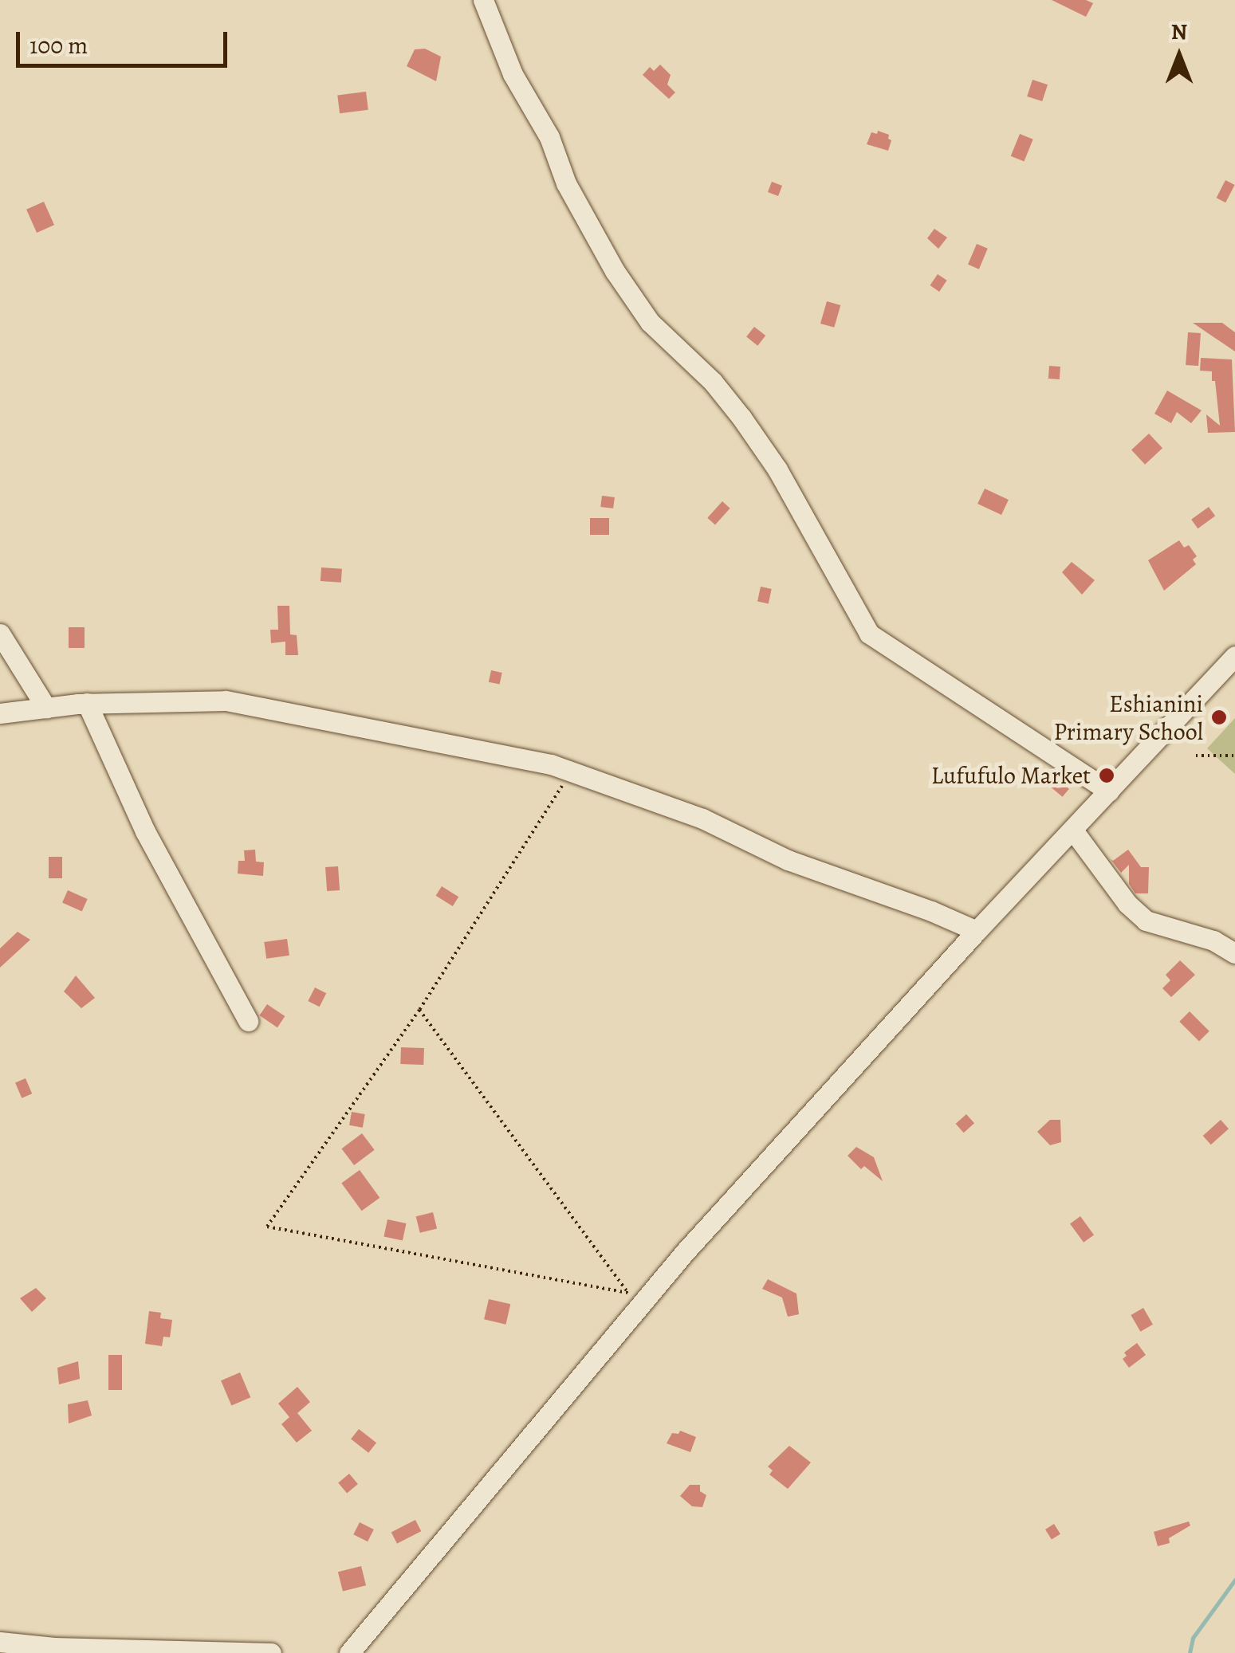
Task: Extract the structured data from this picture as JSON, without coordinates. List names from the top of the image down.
{
  "places": ["Eshianini Primary School", "Lufufulo Market"],
  "scale_bar": "100 m",
  "north": "top"
}
